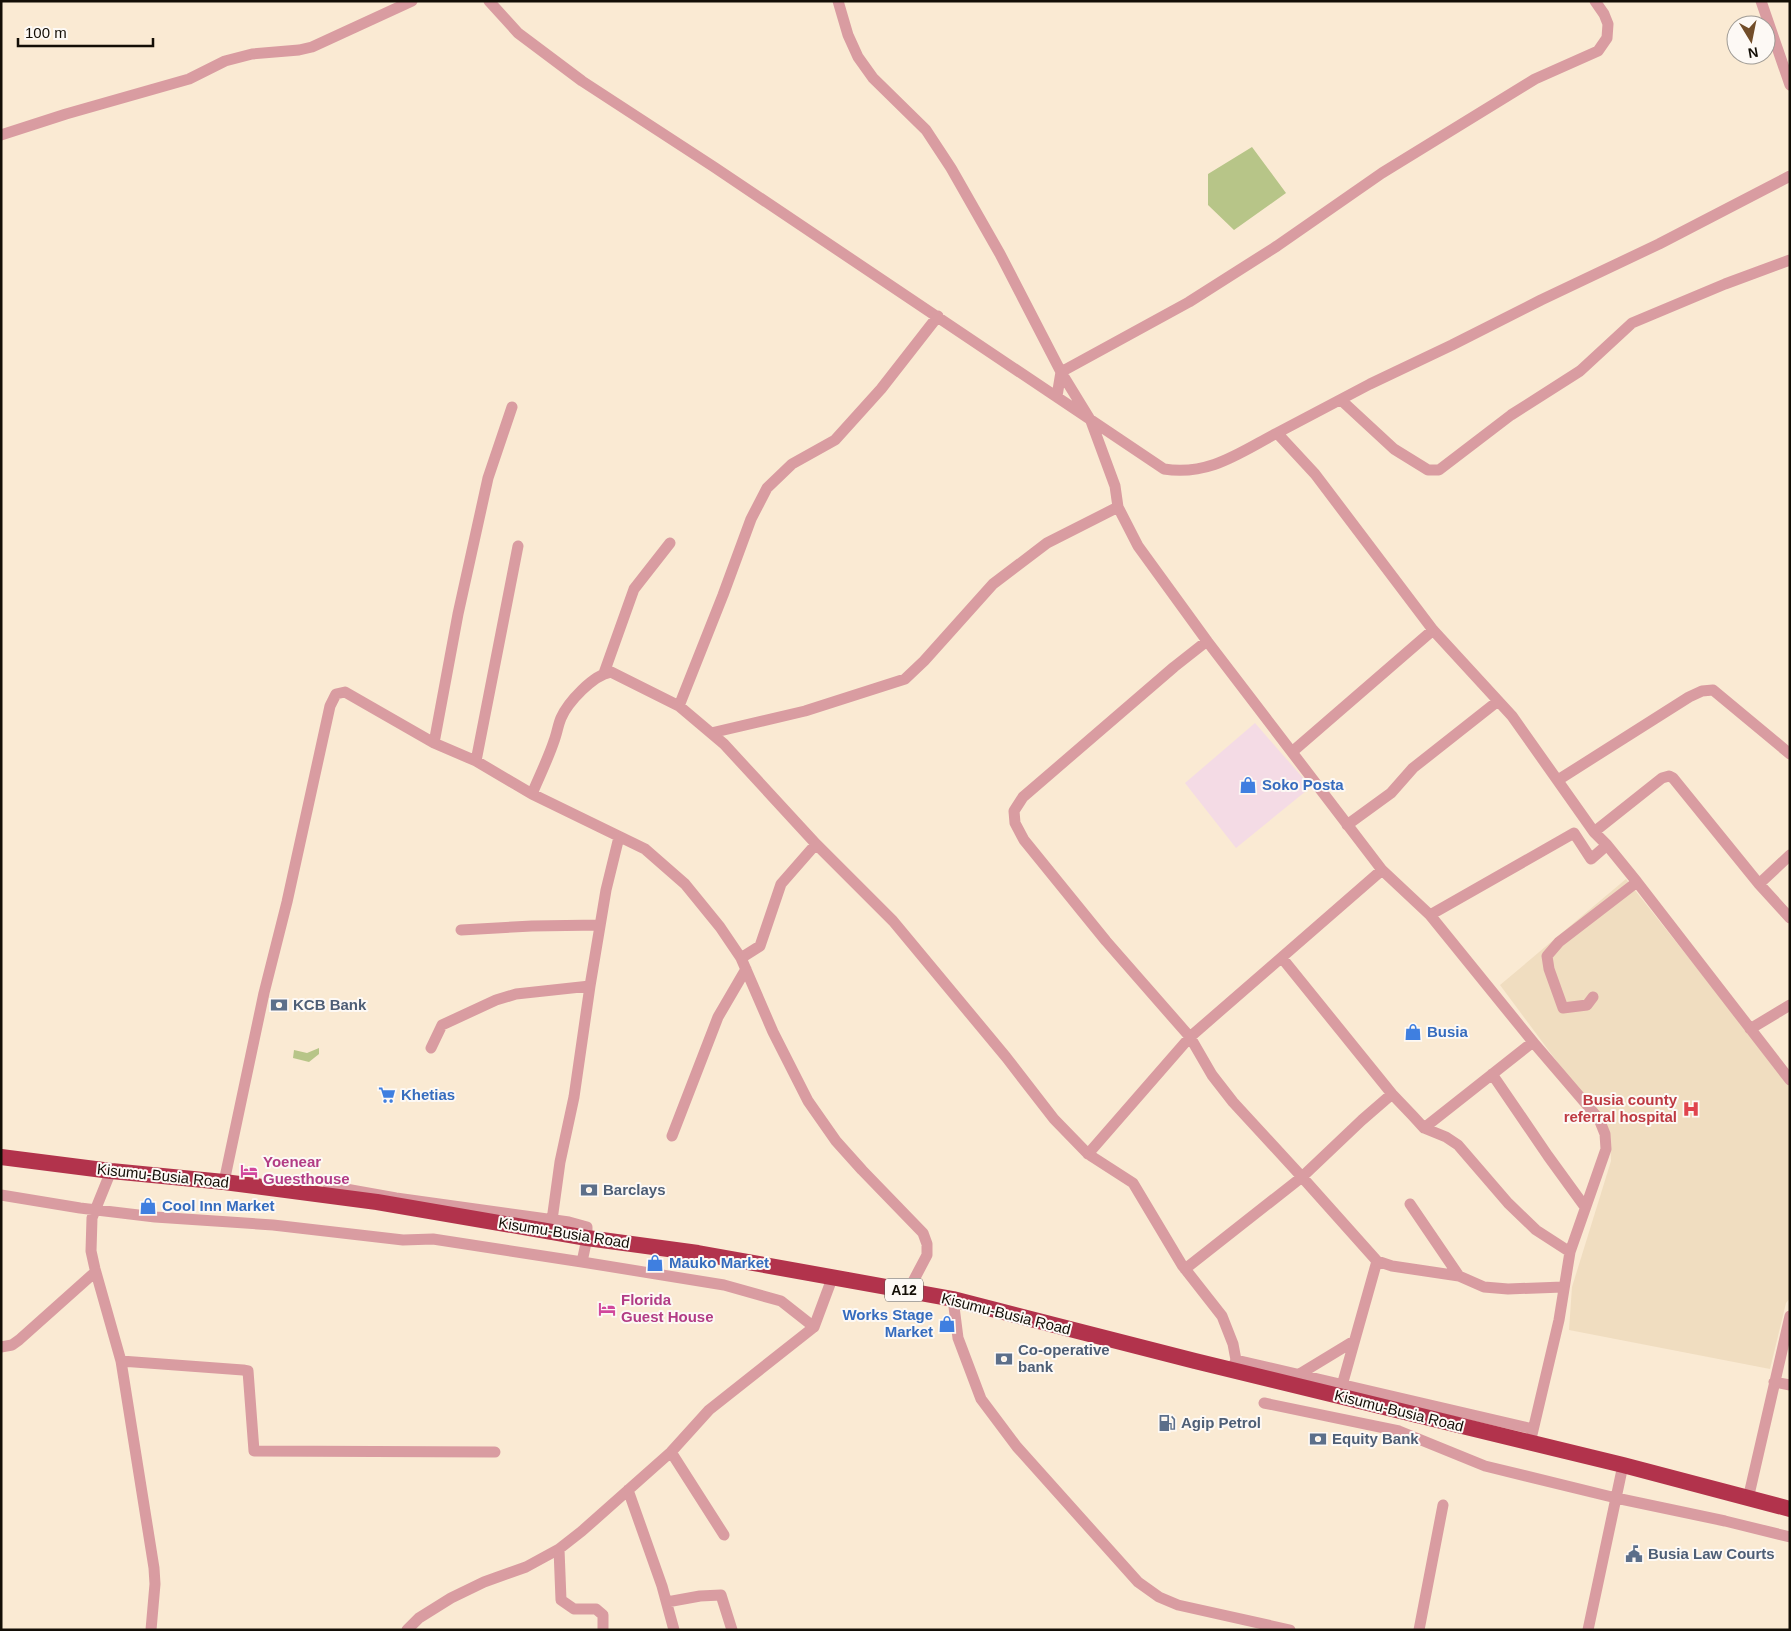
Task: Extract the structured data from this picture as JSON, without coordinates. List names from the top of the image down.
{
  "streets": {
    "highway": ["Kisumu-Busia Road", "A12"]
  },
  "places": {
    "shop": [
      "Soko Posta",
      "Busia",
      "Cool Inn Market",
      "Mauko Market",
      "Works Stage Market"
    ],
    "bank": [
      "KCB Bank",
      "Barclays",
      "Co-operative bank",
      "Equity Bank"
    ],
    "supermarket": ["Khetias"],
    "hospital": ["Busia county referral hospital"],
    "hotel": ["Yoenear Guesthouse", "Florida Guest House"],
    "fuel station": ["Agip Petrol"],
    "public building": ["Busia Law Courts"]
  },
  "scale_bar": "100 m",
  "north": "bottom"
}
